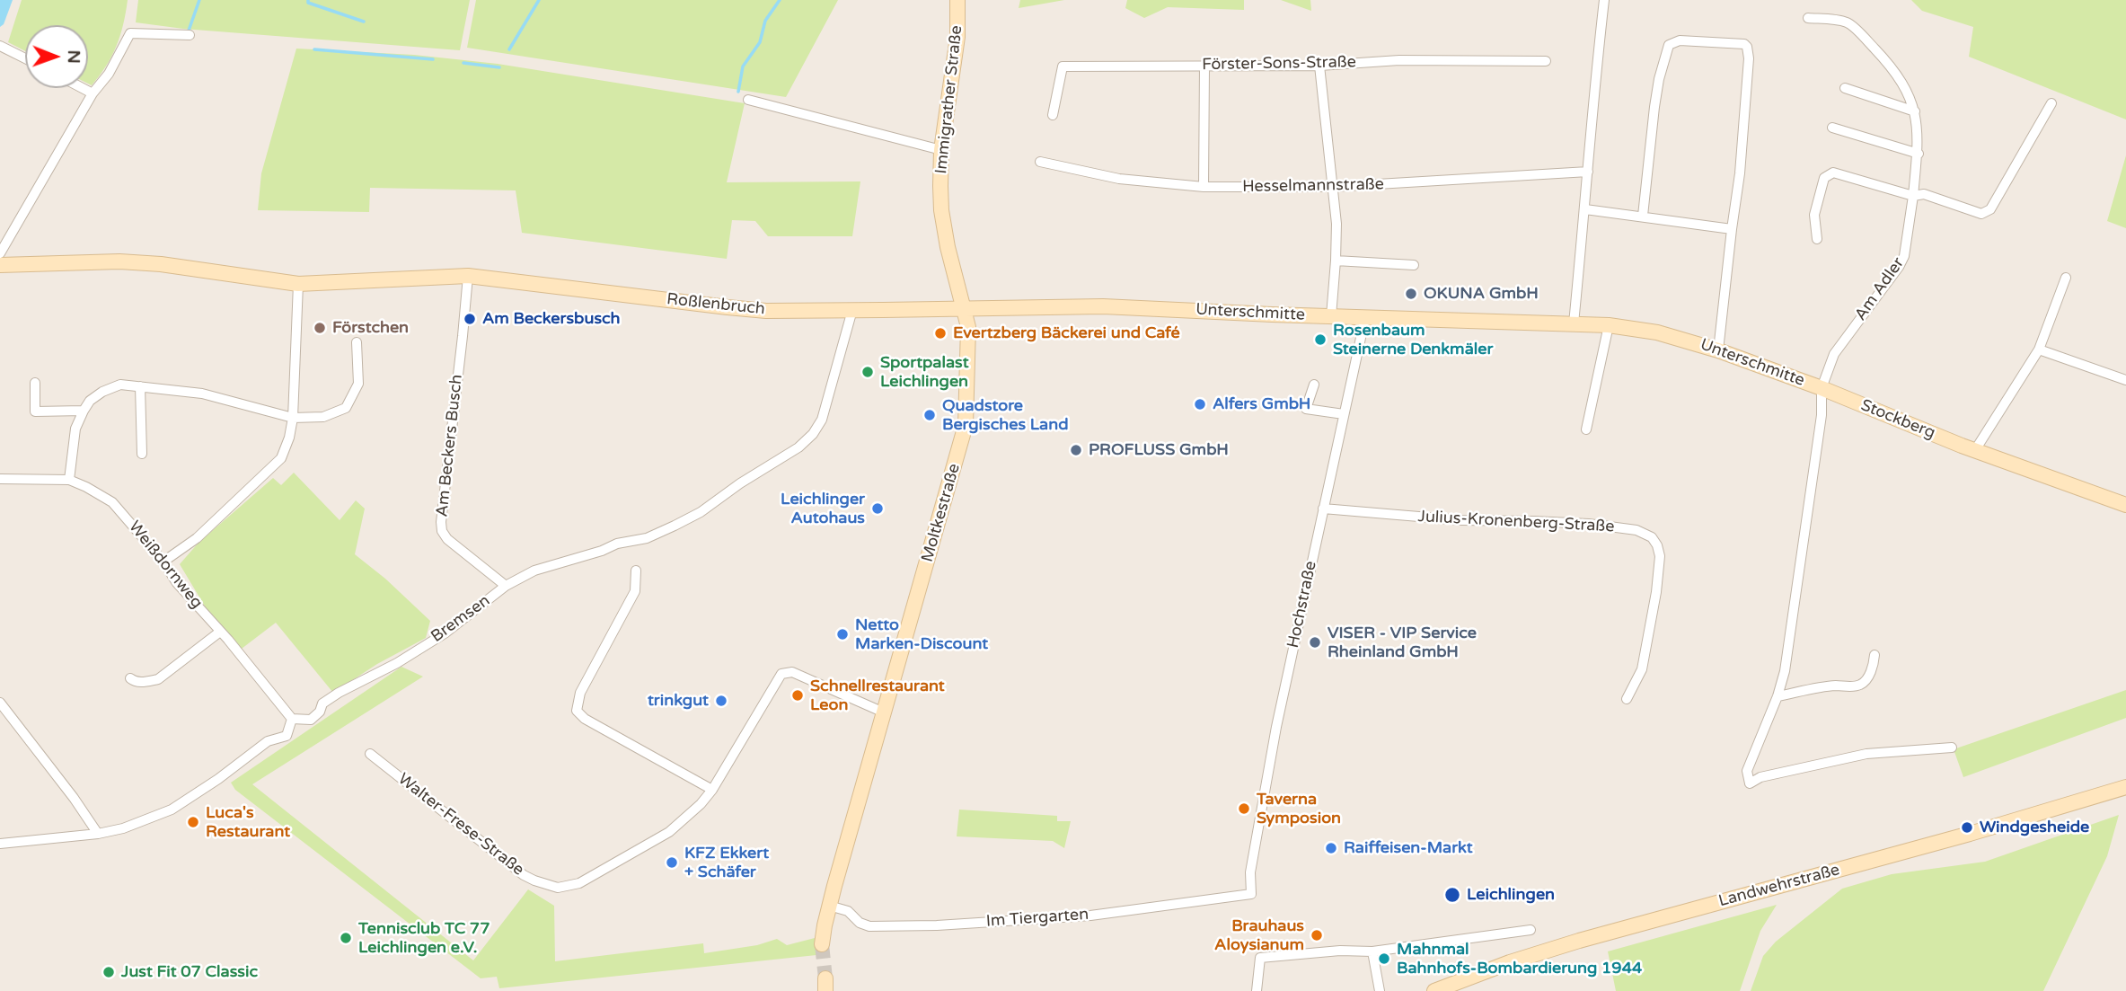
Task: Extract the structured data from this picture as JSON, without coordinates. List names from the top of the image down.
{
  "streets": {
    "main road": [
      "Immigrather Straße",
      "Roßlenbruch",
      "Unterschmitte",
      "Stockberg",
      "Moltkestraße",
      "Landwehrstraße"
    ],
    "street": [
      "Förster-Sons-Straße",
      "Hesselmannstraße",
      "Am Adler",
      "Am Beckers Busch",
      "Julius-Kronenberg-Straße",
      "Weißdornweg",
      "Hochstraße",
      "Bremsen",
      "Walter-Frese-Straße",
      "Im Tiergarten"
    ]
  },
  "crossings": [
    ["Immigrather Straße", "Roßlenbruch"],
    ["Immigrather Straße", "Unterschmitte"],
    ["Immigrather Straße", "Moltkestraße"],
    ["Am Adler", "Unterschmitte"],
    ["Am Adler", "Stockberg"],
    ["Roßlenbruch", "Unterschmitte"],
    ["Roßlenbruch", "Am Beckers Busch"],
    ["Roßlenbruch", "Moltkestraße"],
    ["Roßlenbruch", "Bremsen"],
    ["Unterschmitte", "Stockberg"],
    ["Unterschmitte", "Moltkestraße"],
    ["Unterschmitte", "Hochstraße"],
    ["Am Beckers Busch", "Bremsen"],
    ["Moltkestraße", "Walter-Frese-Straße"],
    ["Moltkestraße", "Im Tiergarten"],
    ["Julius-Kronenberg-Straße", "Hochstraße"],
    ["Weißdornweg", "Bremsen"],
    ["Hochstraße", "Im Tiergarten"]
  ],
  "places": [
    "OKUNA GmbH",
    "Am Beckersbusch",
    "Förstchen",
    "Evertzberg Bäckerei und Café",
    "Rosenbaum Steinerne Denkmäler",
    "Sportpalast Leichlingen",
    "Alfers GmbH",
    "Quadstore Bergisches Land",
    "PROFLUSS GmbH",
    "Leichlinger Autohaus",
    "Netto Marken-Discount",
    "VISER - VIP Service Rheinland GmbH",
    "Schnellrestaurant Leon",
    "trinkgut",
    "Taverna Symposion",
    "Luca's Restaurant",
    "Windgesheide",
    "Raiffeisen-Markt",
    "KFZ Ekkert + Schäfer",
    "Leichlingen",
    "Brauhaus Aloysianum",
    "Tennisclub TC 77 Leichlingen e.V.",
    "Mahnmal Bahnhofs-Bombardierung 1944",
    "Just Fit 07 Classic"
  ],
  "north": "right"
}
